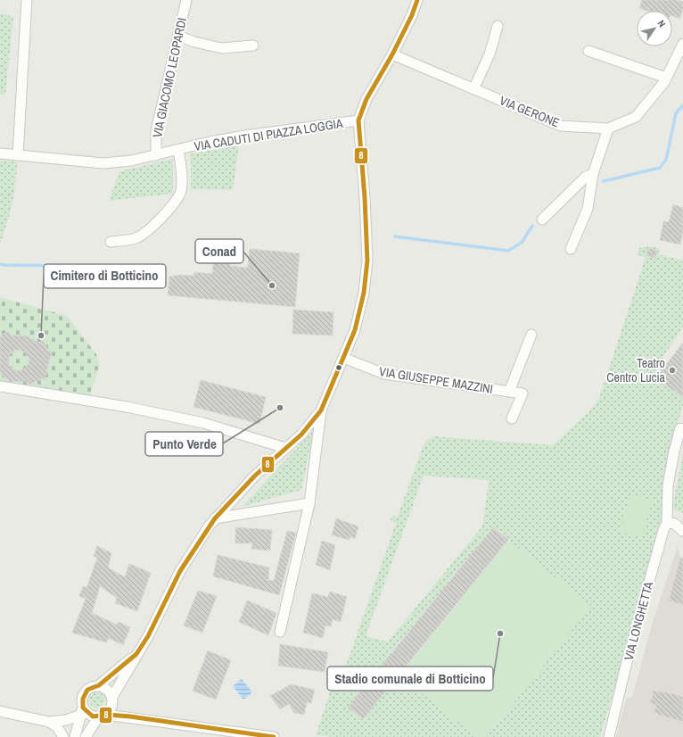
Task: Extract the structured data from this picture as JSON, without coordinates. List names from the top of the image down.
{
  "streets": {
    "street": [
      "VIA GIACOMO LEOPARDI",
      "VIA GERONE",
      "VIA CADUTI DI PIAZZA LOGGIA",
      "VIA GIUSEPPE MAZZINI",
      "VIA LONGHETTA"
    ]
  },
  "crossings": [
    ["VIA GIACOMO LEOPARDI", "VIA CADUTI DI PIAZZA LOGGIA"]
  ],
  "places": [
    "Conad",
    "Cimitero di Botticino",
    "Teatro Centro Lucia",
    "Punto Verde",
    "Stadio comunale di Botticino"
  ],
  "lines": ["transit line 8"],
  "north": "top right"
}
